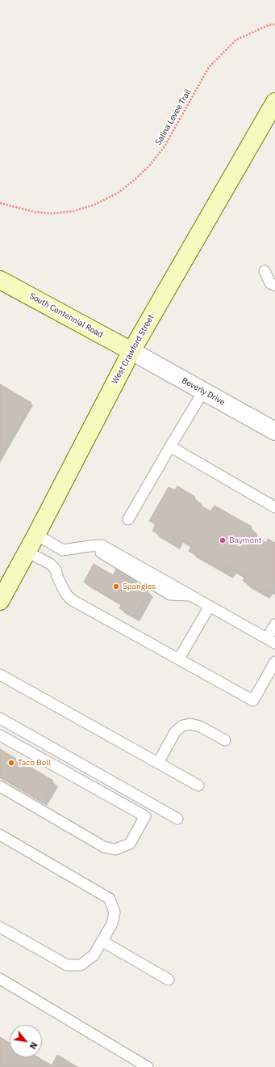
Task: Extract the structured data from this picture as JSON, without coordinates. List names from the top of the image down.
{
  "streets": {
    "main road": ["South Centennial Road", "West Crawford Street"],
    "street": ["Beverly Drive"],
    "path": ["Salina Levee Trail"]
  },
  "crossings": [
    ["South Centennial Road", "West Crawford Street"],
    ["South Centennial Road", "Beverly Drive"],
    ["West Crawford Street", "Beverly Drive"]
  ],
  "places": ["Baymont", "Spangles", "Taco Bell"],
  "north": "bottom right"
}
